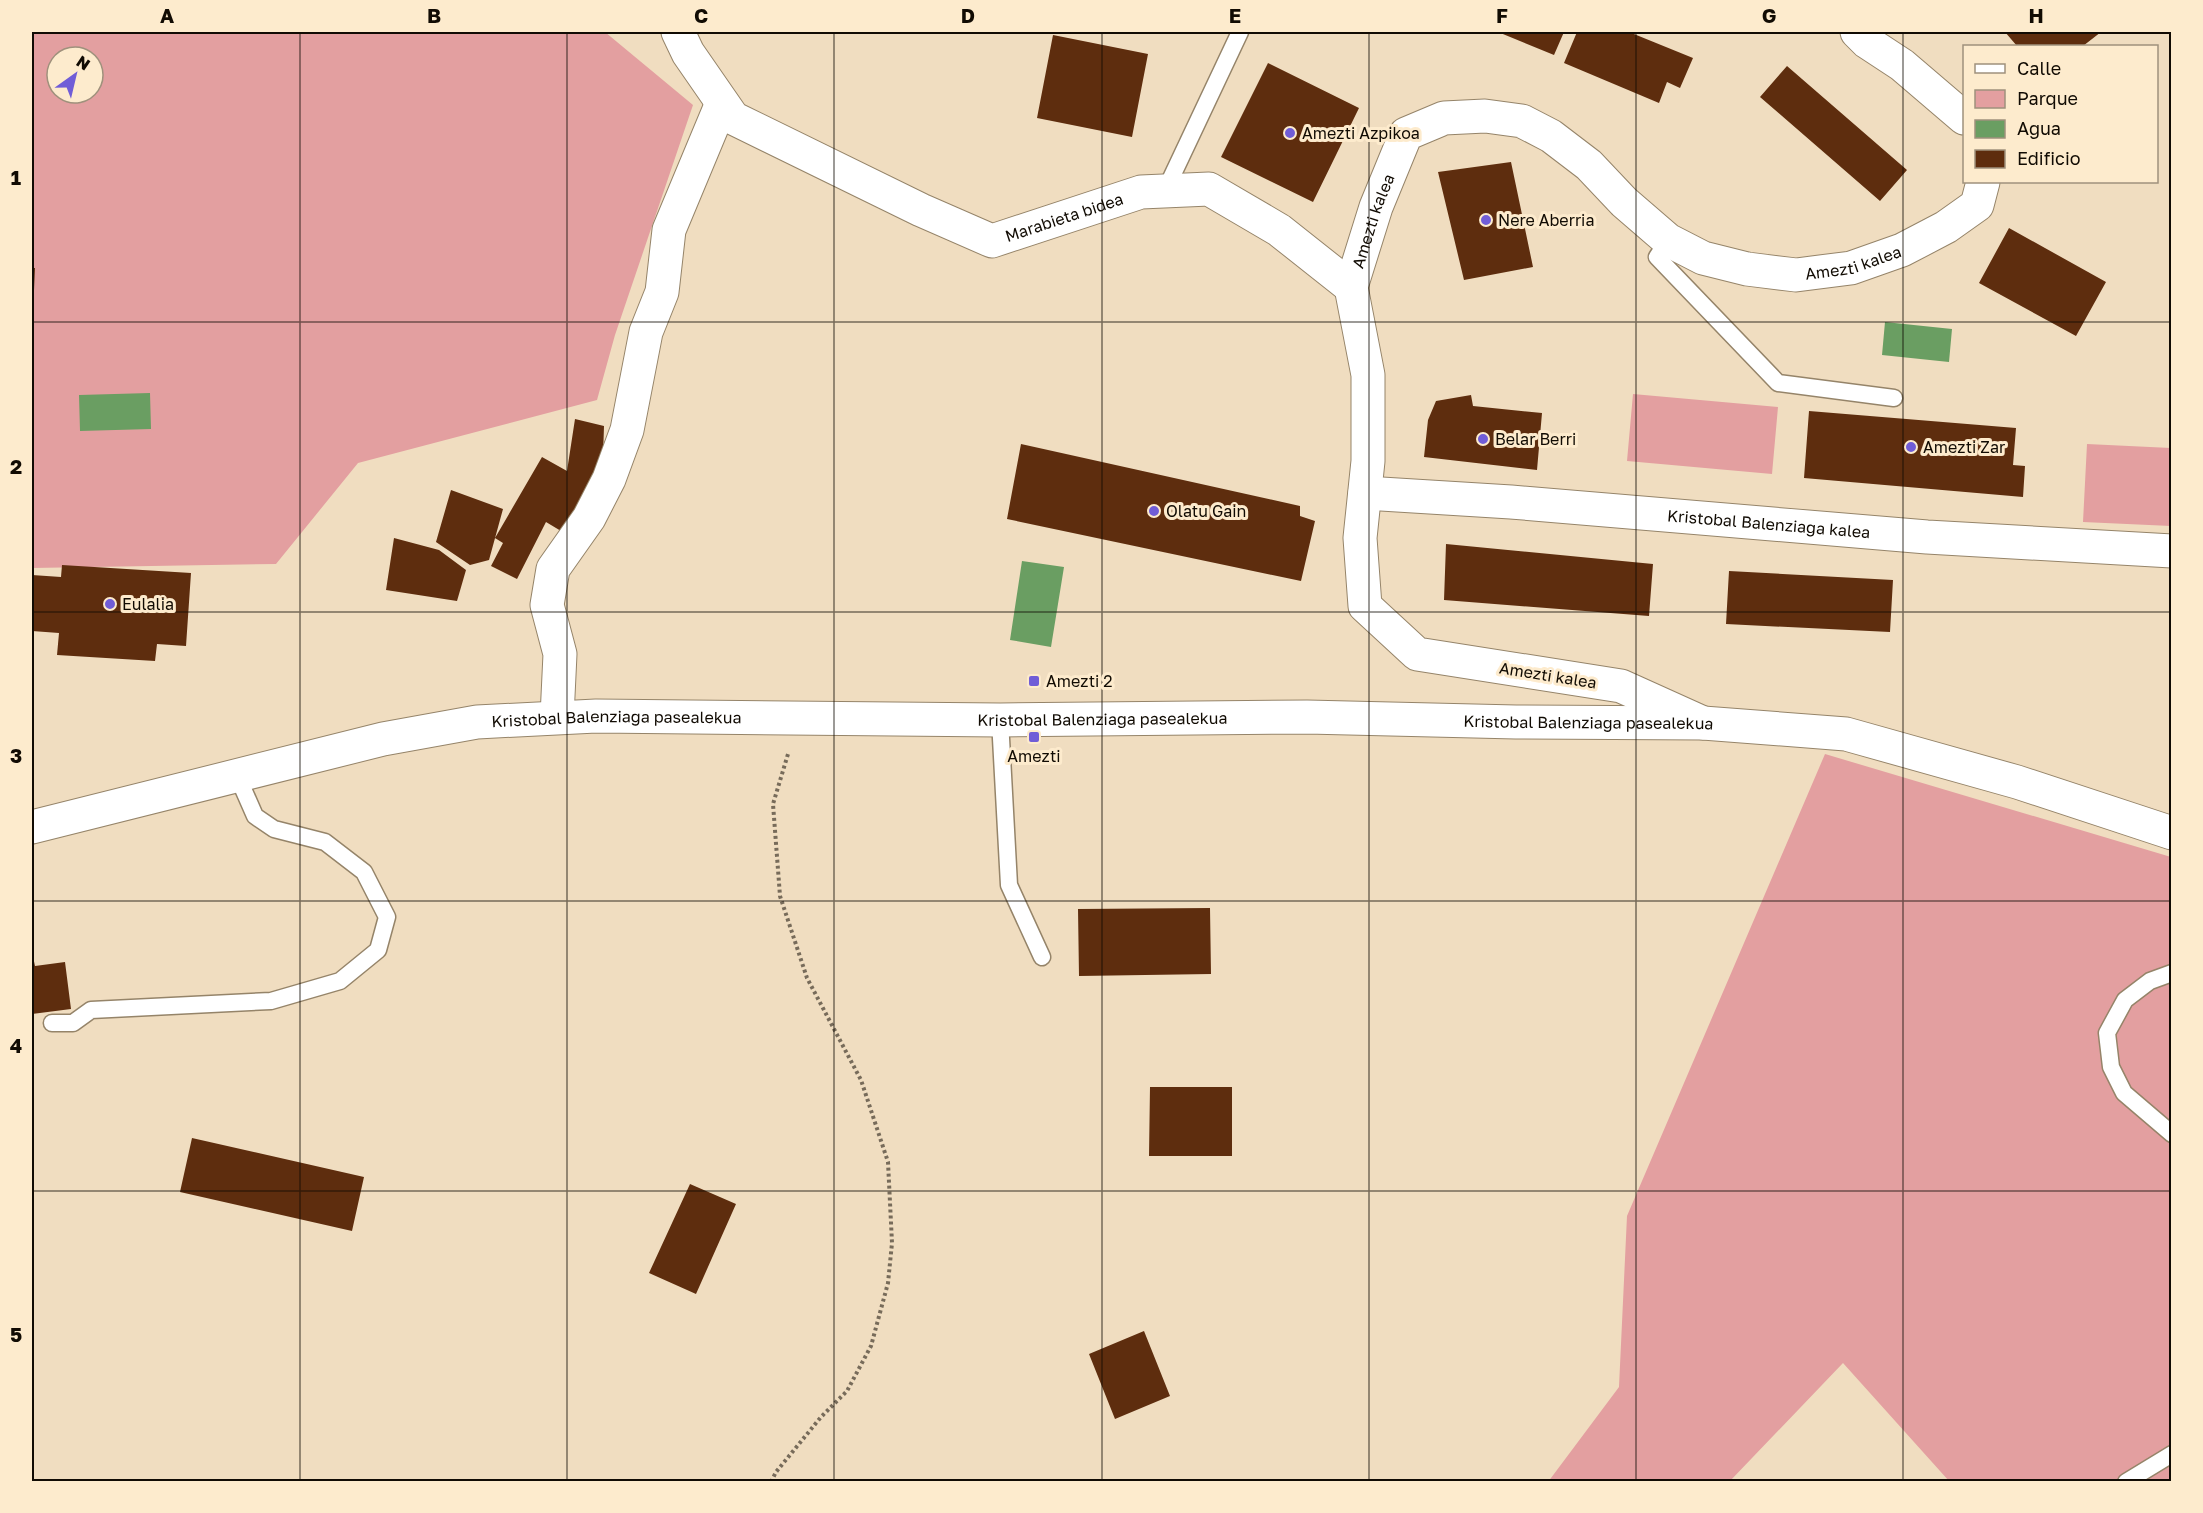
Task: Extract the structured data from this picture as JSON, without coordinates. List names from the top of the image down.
{
  "streets": {
    "street": [
      "Marabieta bidea",
      "Amezti kalea",
      "Kristobal Balenziaga kalea",
      "Kristobal Balenziaga pasealekua"
    ]
  },
  "crossings": [
    ["Marabieta bidea", "Amezti kalea"],
    ["Amezti kalea", "Kristobal Balenziaga kalea"],
    ["Amezti kalea", "Kristobal Balenziaga pasealekua"]
  ],
  "places": {
    "other": [
      "Amezti Azpikoa",
      "Nere Aberria",
      "Belar Berri",
      "Amezti Zar",
      "Olatu Gain",
      "Eulalia"
    ],
    "transit": ["Amezti 2", "Amezti"]
  },
  "legend": [
    "Calle",
    "Parque",
    "Agua",
    "Edificio"
  ],
  "north": "top right",
  "grid": {
    "columns": [
      "A",
      "B",
      "C",
      "D",
      "E",
      "F",
      "G",
      "H"
    ],
    "rows": [
      "1",
      "2",
      "3",
      "4",
      "5"
    ]
  }
}
